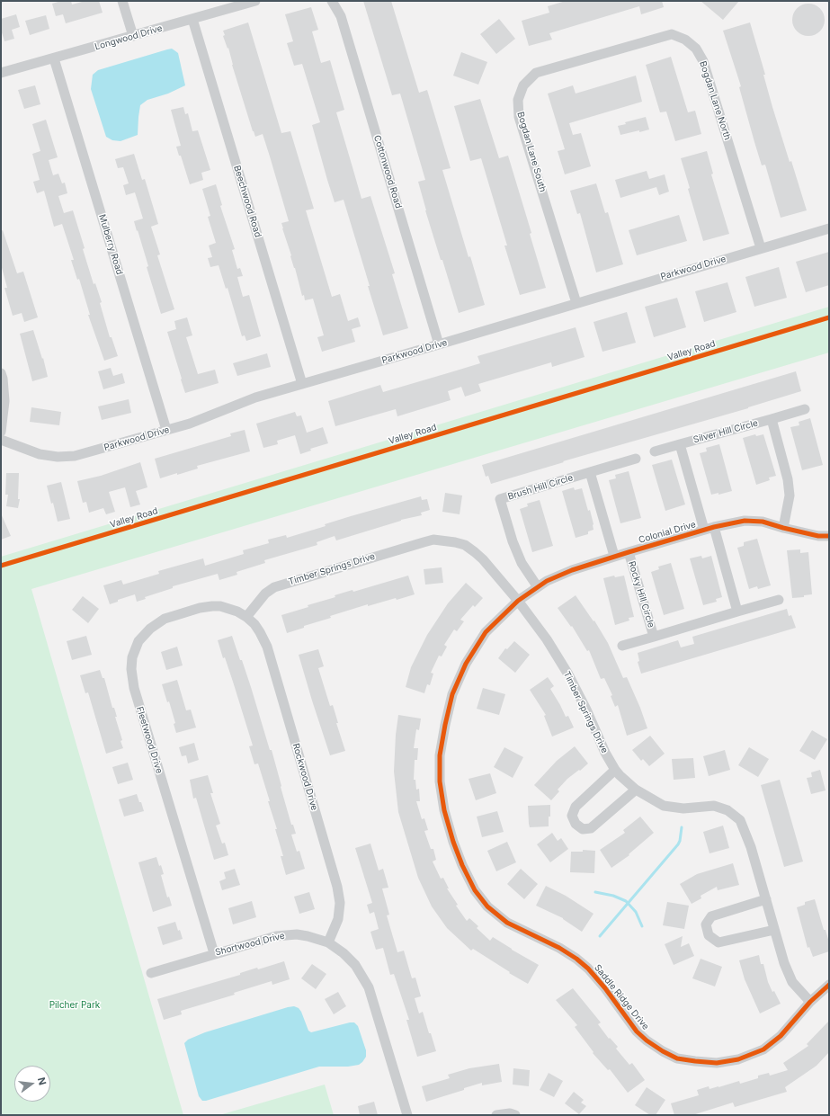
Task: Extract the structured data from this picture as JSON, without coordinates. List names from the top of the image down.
{
  "streets": {
    "street": [
      "Longwood Drive",
      "Bogdan Lane North",
      "Bogdan Lane South",
      "Cottonwood Road",
      "Beechwood Road",
      "Mulberry Road",
      "Parkwood Drive",
      "Silver Hill Circle",
      "Brush Hill Circle",
      "Colonial Drive",
      "Timber Springs Drive",
      "Rocky Hill Circle",
      "Fleetwood Drive",
      "Rockwood Drive",
      "Shortwood Drive",
      "Saddle Ridge Drive"
    ],
    "cycle path": ["Valley Road"]
  },
  "crossings": [
    ["Longwood Drive", "Beechwood Road"],
    ["Longwood Drive", "Mulberry Road"],
    ["Bogdan Lane North", "Bogdan Lane South"],
    ["Bogdan Lane North", "Parkwood Drive"],
    ["Bogdan Lane South", "Parkwood Drive"],
    ["Cottonwood Road", "Parkwood Drive"],
    ["Beechwood Road", "Parkwood Drive"],
    ["Mulberry Road", "Parkwood Drive"],
    ["Brush Hill Circle", "Colonial Drive"],
    ["Colonial Drive", "Timber Springs Drive"],
    ["Colonial Drive", "Rocky Hill Circle"],
    ["Colonial Drive", "Saddle Ridge Drive"],
    ["Timber Springs Drive", "Fleetwood Drive"],
    ["Timber Springs Drive", "Rockwood Drive"],
    ["Timber Springs Drive", "Saddle Ridge Drive"],
    ["Fleetwood Drive", "Rockwood Drive"],
    ["Fleetwood Drive", "Shortwood Drive"],
    ["Rockwood Drive", "Shortwood Drive"]
  ],
  "parks": ["Pilcher Park"],
  "north": "right"
}
